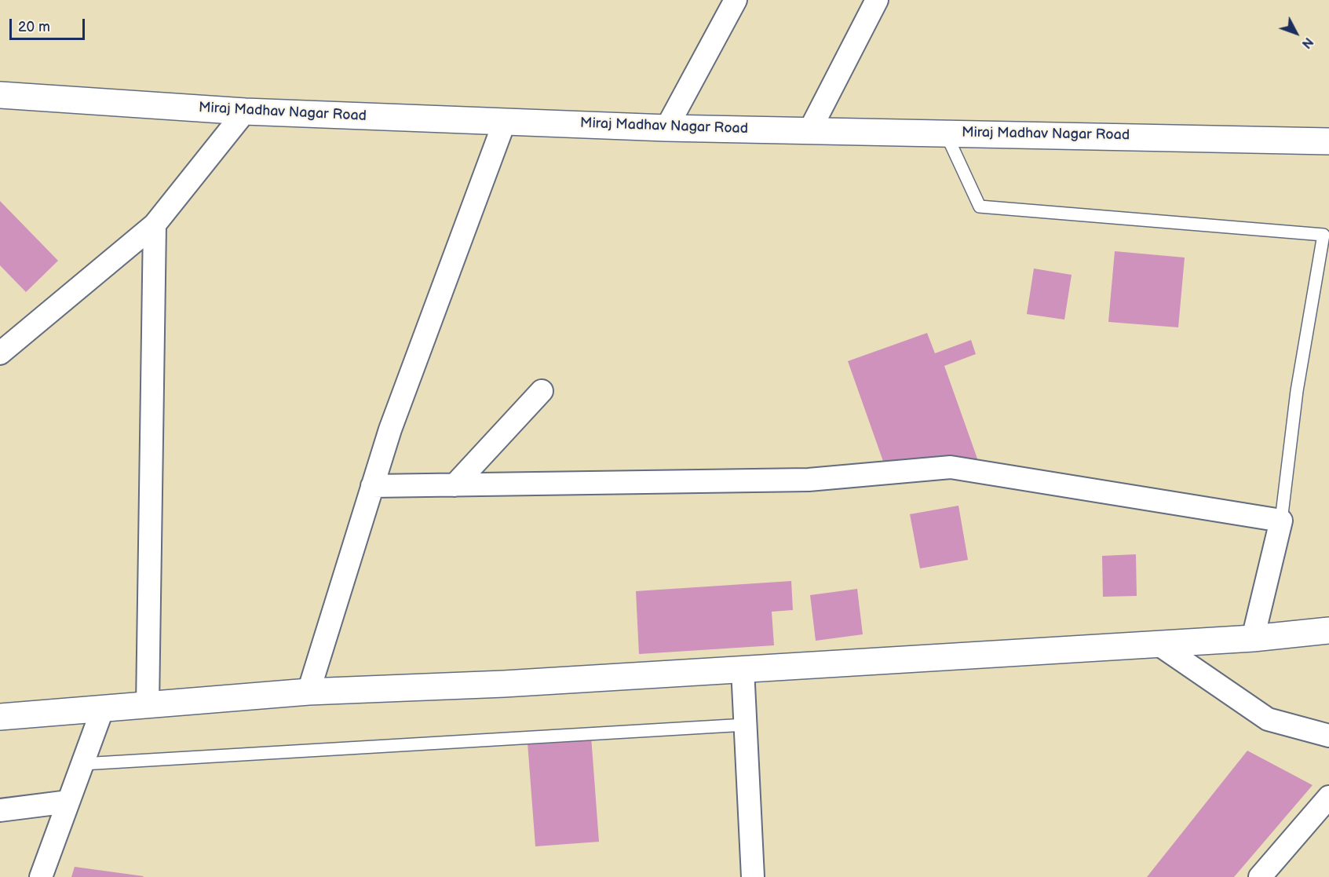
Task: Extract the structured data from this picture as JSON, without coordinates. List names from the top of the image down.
{
  "streets": {
    "street": ["Miraj Madhav Nagar Road"]
  },
  "scale_bar": "20 m",
  "north": "bottom right"
}
